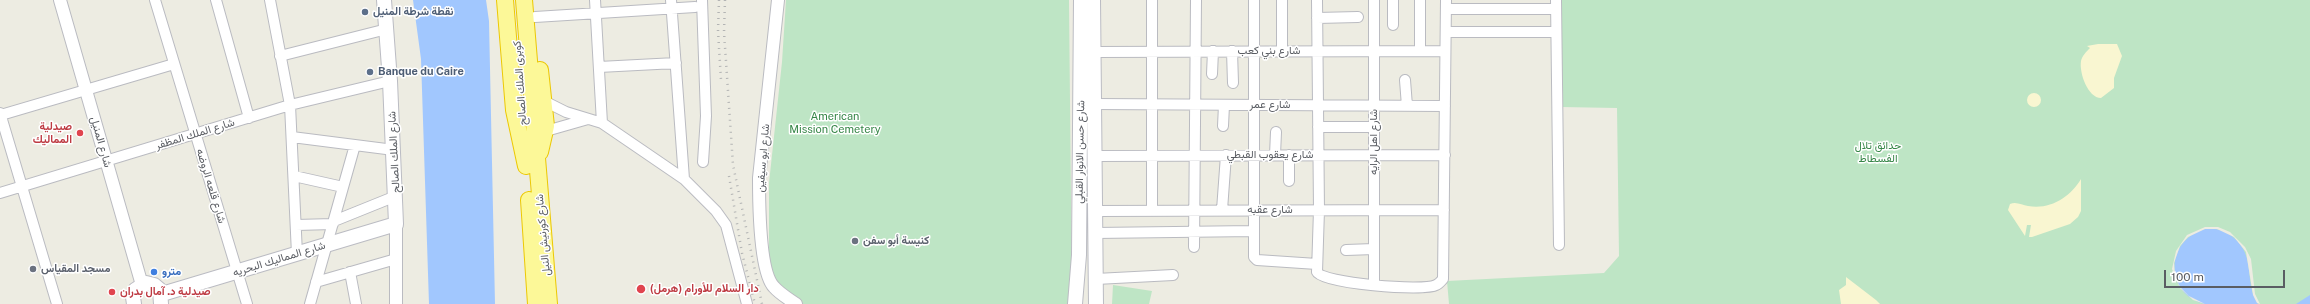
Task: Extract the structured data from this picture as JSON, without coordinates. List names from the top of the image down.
{
  "streets": {
    "highway": ["كوبرى الملك الصالح", "شارع كورنيش النيل"],
    "main road": ["شارع الملك الصالح", "شارع حسن الانوار القبلي", "شارع المماليك البحريه"],
    "street": [
      "شارع بني كعب",
      "شارع عمر",
      "شارع الملك المظفر",
      "شارع المنيل",
      "شارع اهل الرايه",
      "شارع يعقوب القبطي",
      "شارع ابو سيفين",
      "شارع قلعه الروضه",
      "شارع عقبه"
    ]
  },
  "crossings": [
    ["شارع بني كعب", "شارع اهل الرايه"],
    ["شارع بني كعب", "شارع حسن الانوار القبلي"],
    ["كوبرى الملك الصالح", "شارع كورنيش النيل"],
    ["شارع عمر", "شارع اهل الرايه"],
    ["شارع عمر", "شارع حسن الانوار القبلي"],
    ["شارع الملك المظفر", "شارع المنيل"],
    ["شارع الملك المظفر", "شارع الملك الصالح"],
    ["شارع الملك المظفر", "شارع قلعه الروضه"],
    ["شارع اهل الرايه", "شارع يعقوب القبطي"],
    ["شارع اهل الرايه", "شارع عقبه"],
    ["شارع الملك الصالح", "شارع المماليك البحريه"],
    ["شارع حسن الانوار القبلي", "شارع يعقوب القبطي"],
    ["شارع حسن الانوار القبلي", "شارع عقبه"],
    ["شارع قلعه الروضه", "شارع المماليك البحريه"]
  ],
  "parks": ["American Mission Cemetery", "حدائق تلال الفسطاط"],
  "places": [
    "نقطة شرطة المنيل",
    "Banque du Caire",
    "صيدلية المماليك",
    "كنيسة أبو سفن",
    "مسجد المقياس",
    "مترو",
    "دار السلام للأورام (هرمل)",
    "صيدلية د. آمال بدران"
  ],
  "scale_bar": "100 m"
}
